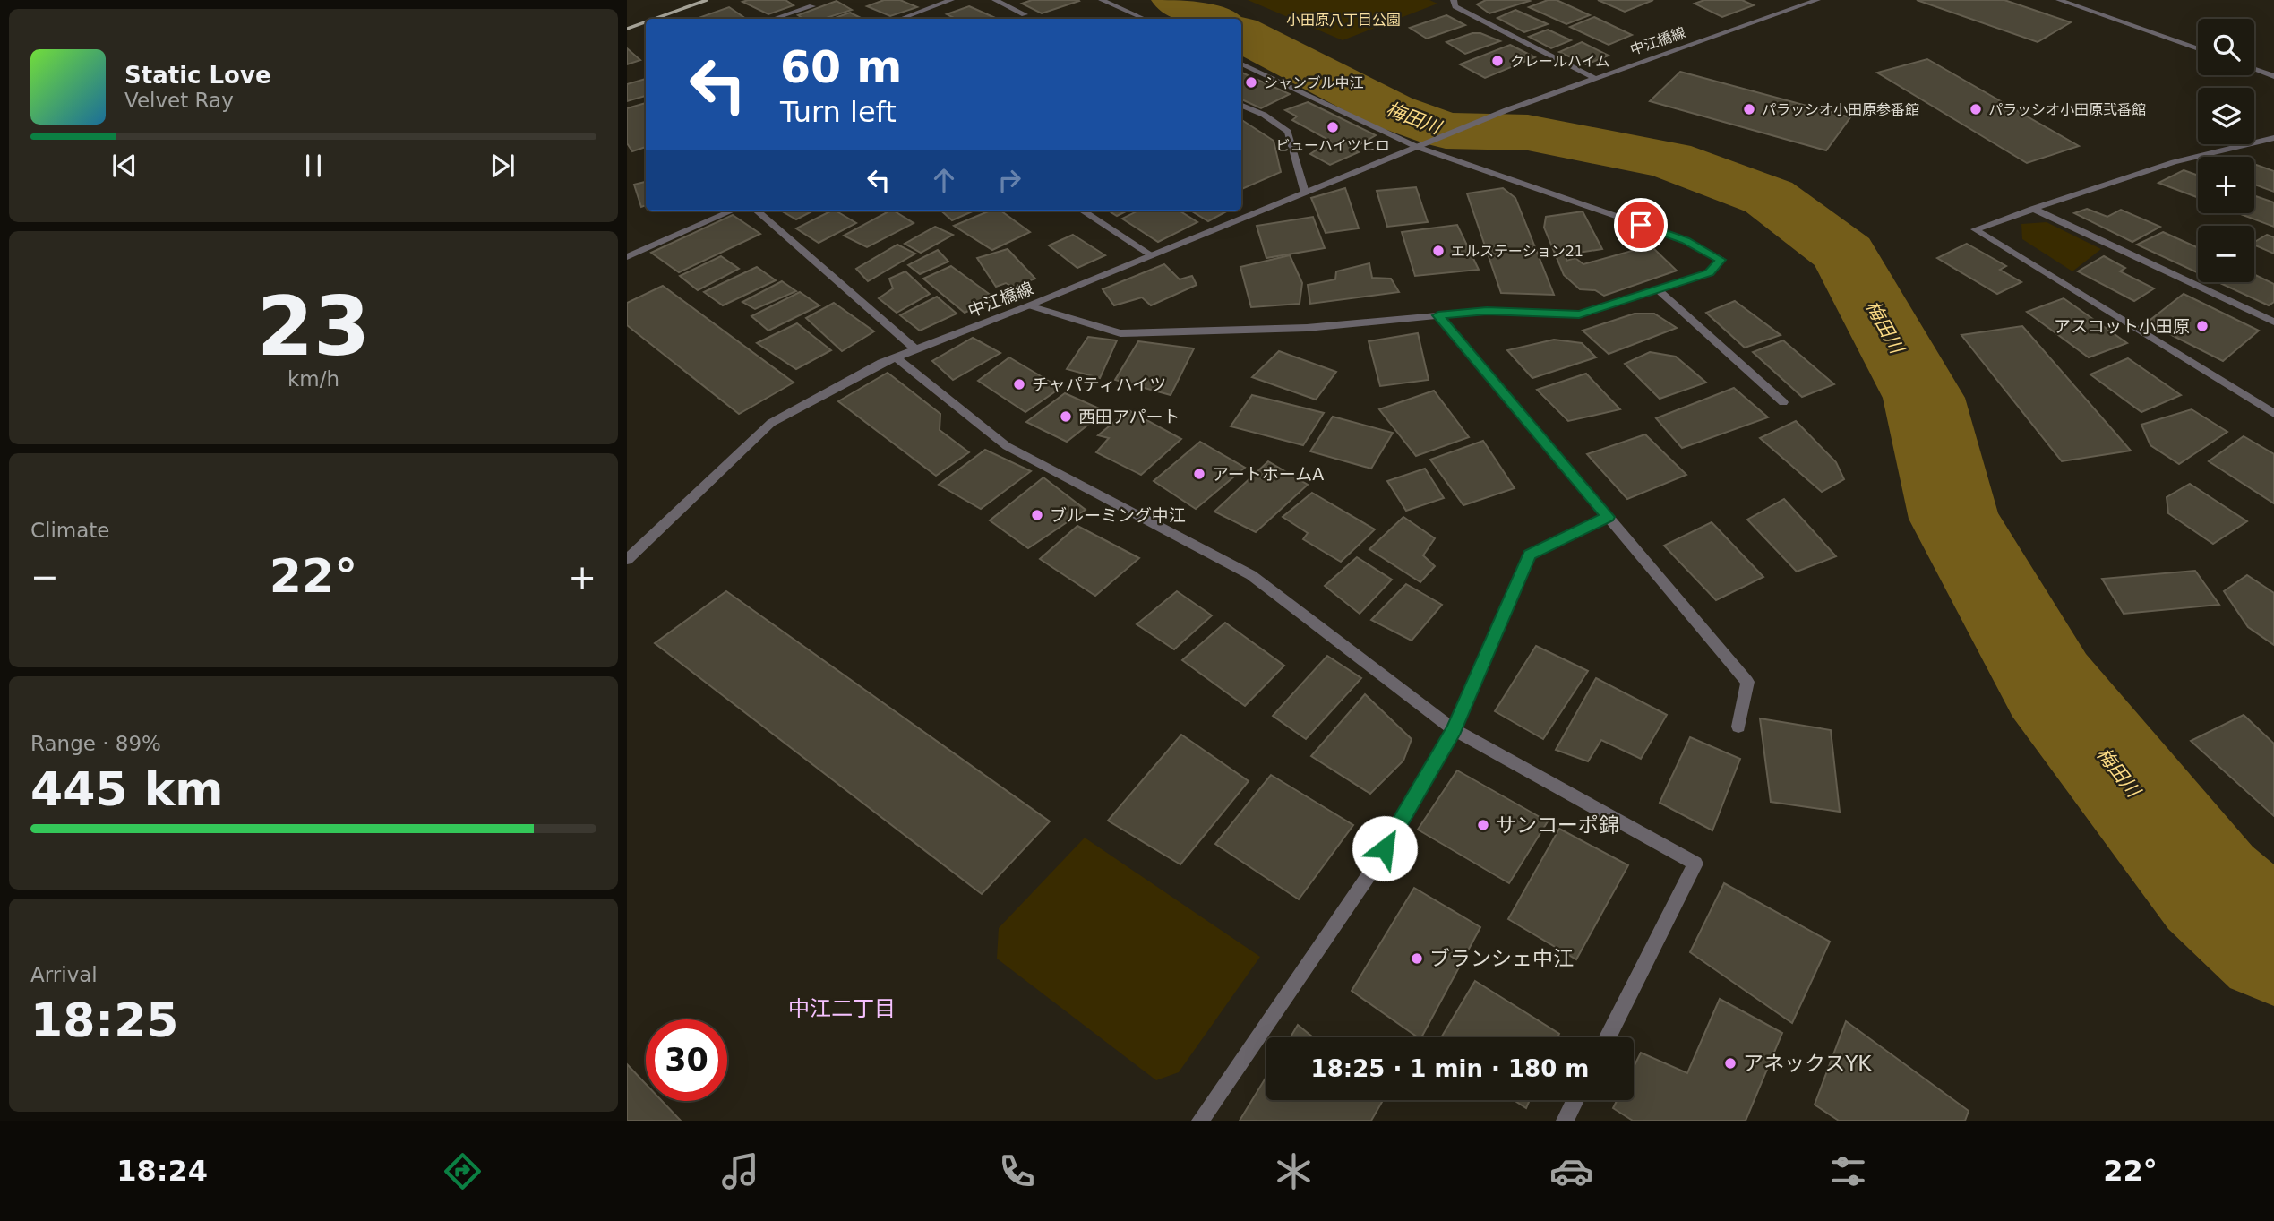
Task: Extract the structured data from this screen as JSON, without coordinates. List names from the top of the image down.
{
  "streets": {
    "street": ["中江橋線"]
  },
  "districts": ["中江二丁目"],
  "water": ["梅田川"],
  "parks": ["小田原八丁目公園"],
  "places": [
    "クレールハイム",
    "シャンブル中江",
    "パラッシオ小田原参番館",
    "パラッシオ小田原弐番館",
    "ビューハイツヒロ",
    "エルステーション21",
    "アスコット小田原",
    "チャパティハイツ",
    "西田アパート",
    "アートホームA",
    "ブルーミング中江",
    "サンコーポ錦",
    "ブランシェ中江",
    "アネックスYK"
  ],
  "page": {
    "map_buttons": ["+", "−"],
    "turn": ["60 m", "Turn left"],
    "song": ["Static Love", "Velvet Ray"],
    "tile": [
      ["23", "km/h"],
      "Climate",
      ["Range · 89%", "445 km"],
      ["Arrival", "18:25"]
    ],
    "heat": ["−", "22°", "+"],
    "limit": "30",
    "trip": "18:25 · 1 min · 180 m",
    "tabs": ["18:24", "22°"]
  }
}
